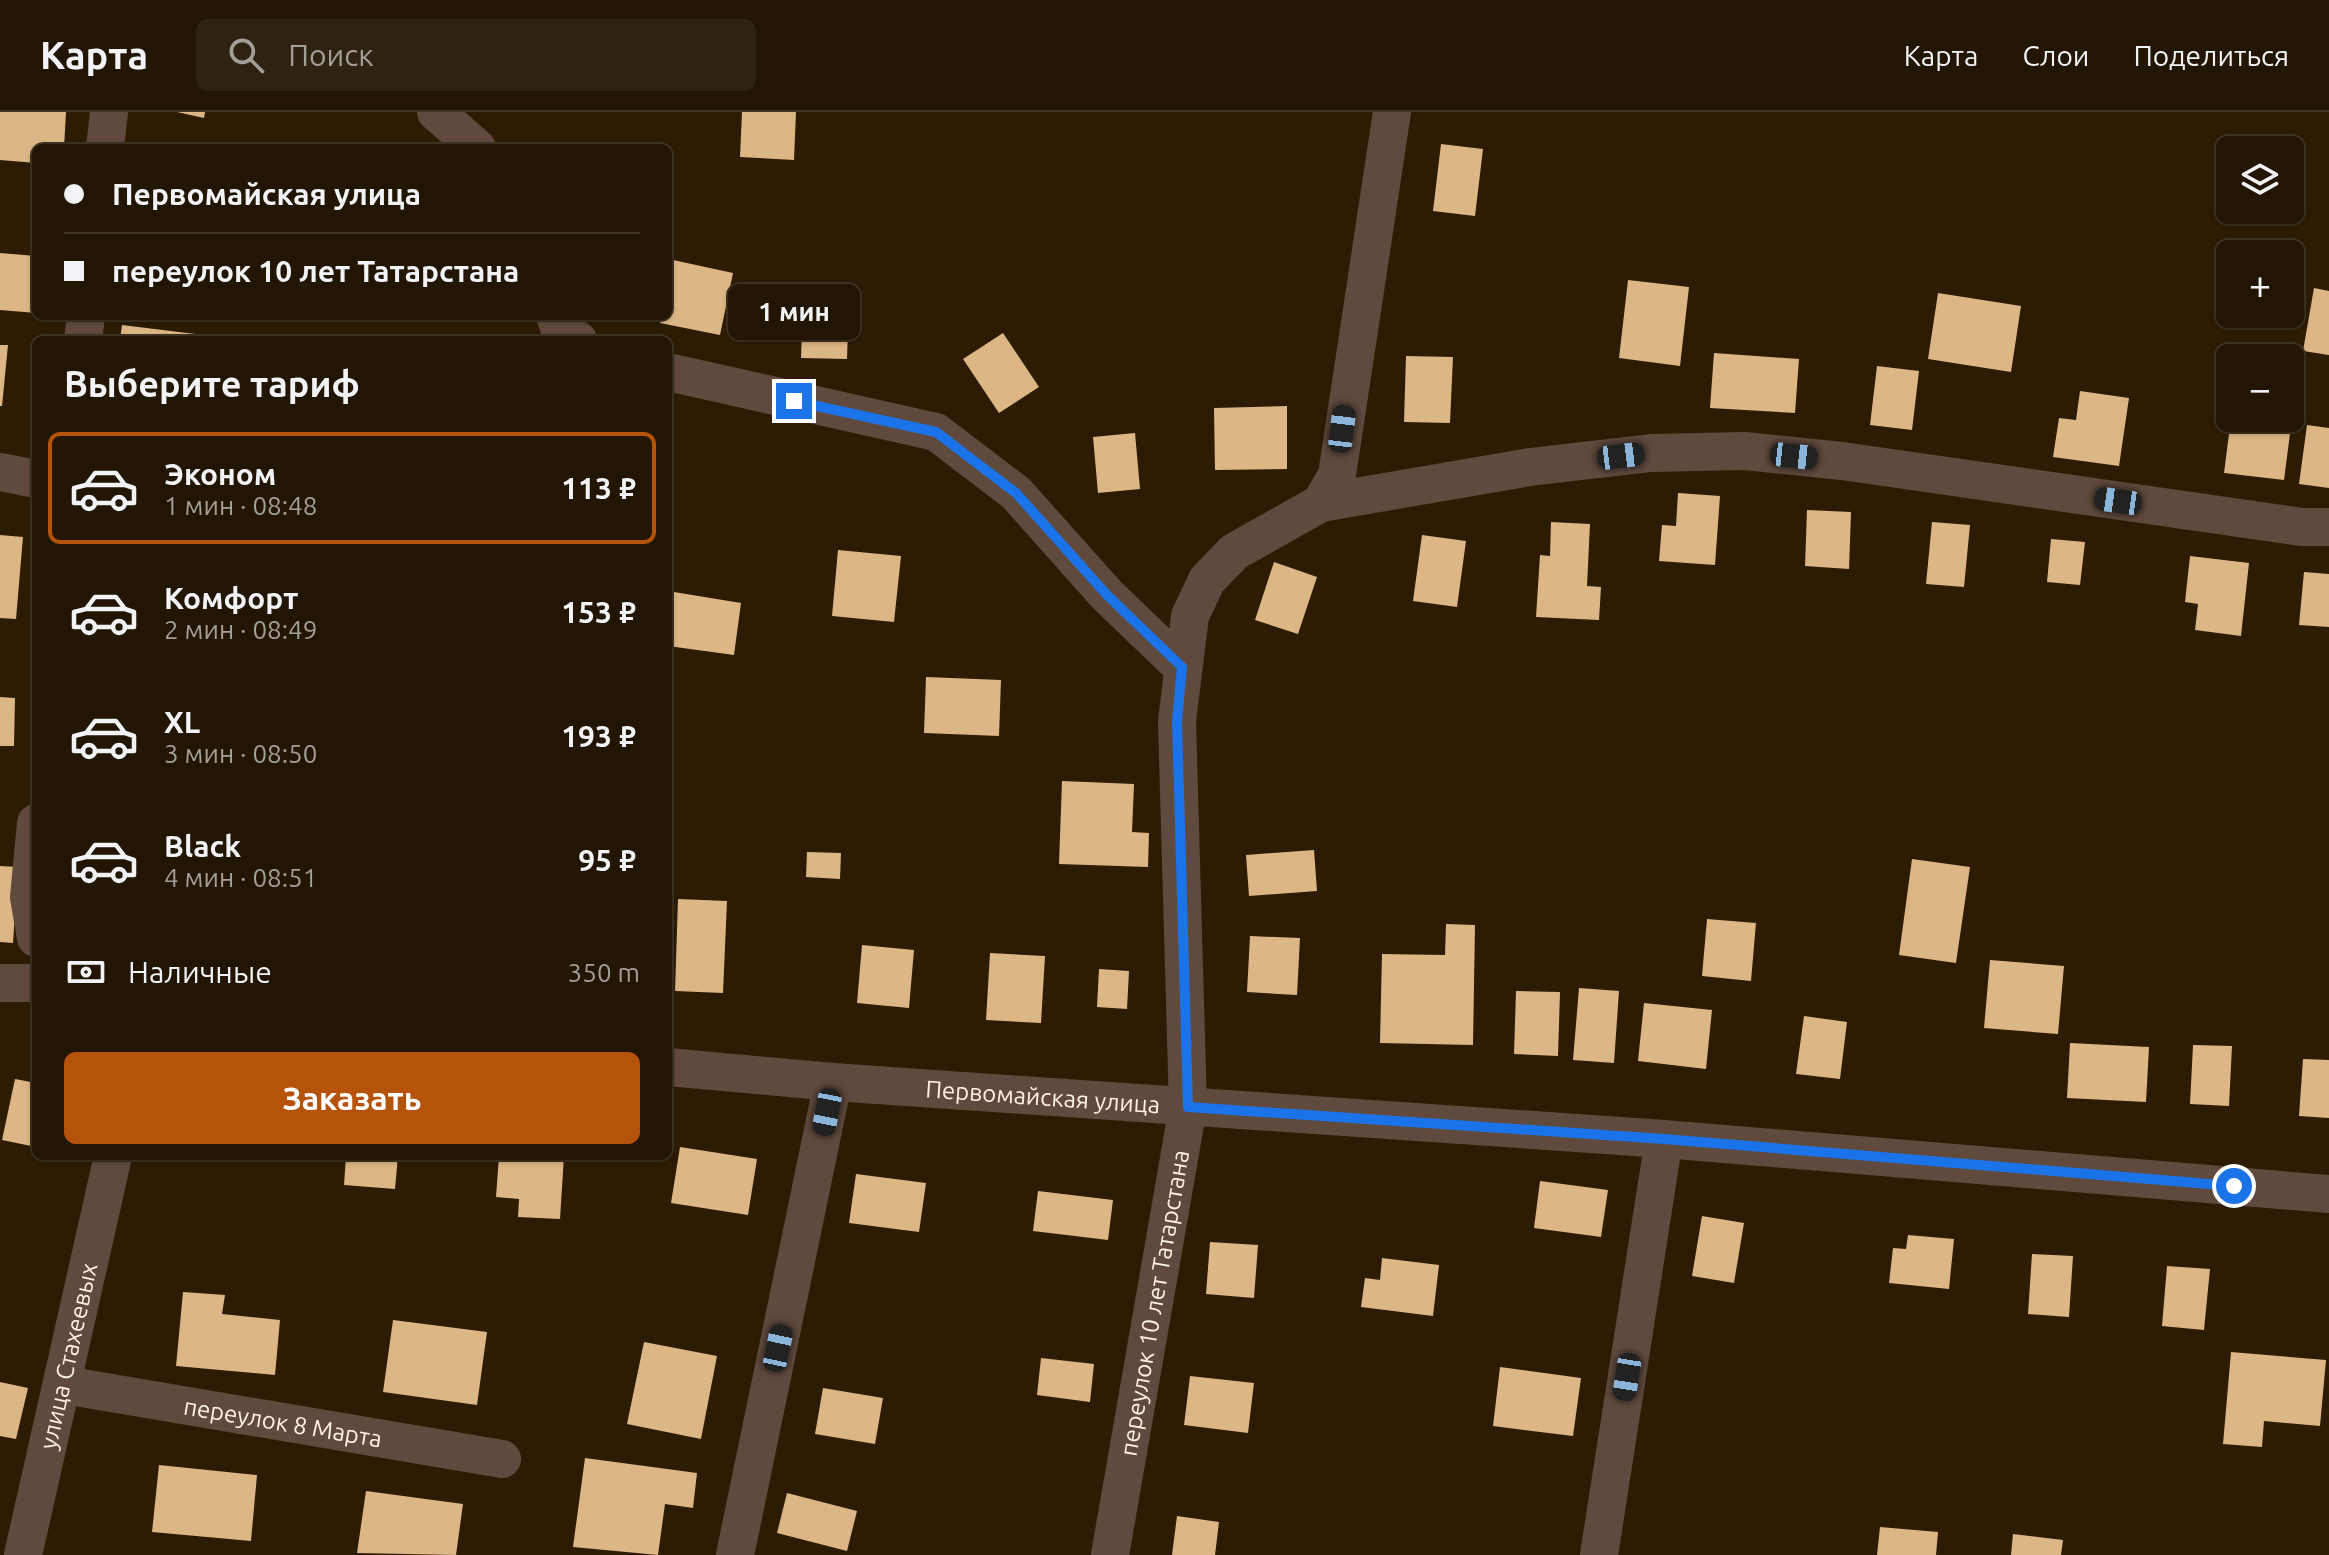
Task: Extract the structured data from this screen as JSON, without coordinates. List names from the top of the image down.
{
  "streets": {
    "street": [
      "Первомайская улица",
      "переулок 10 лет Татарстана",
      "улица Стахеевых",
      "переулок 8 Марта"
    ]
  },
  "crossings": [
    ["Первомайская улица", "переулок 10 лет Татарстана"],
    ["улица Стахеевых", "переулок 8 Марта"]
  ],
  "page": {
    "header": "Карта",
    "search": "Поиск",
    "nav": ["Карта", "Слои", "Поделиться"],
    "map_buttons": ["+", "−"],
    "banner": ["Первомайская улица", "переулок 10 лет Татарстана"],
    "bubble": "1 мин",
    "heading": "Выберите тариф",
    "list": [
      {
        "name": "Эконом",
        "note": "1 мин · 08:48",
        "value": "113 ₽"
      },
      {
        "name": "Комфорт",
        "note": "2 мин · 08:49",
        "value": "153 ₽"
      },
      {
        "name": "XL",
        "note": "3 мин · 08:50",
        "value": "193 ₽"
      },
      {
        "name": "Black",
        "note": "4 мин · 08:51",
        "value": "95 ₽"
      }
    ],
    "pay": ["Наличные", "350 m"],
    "buttons": "Заказать"
  }
}
